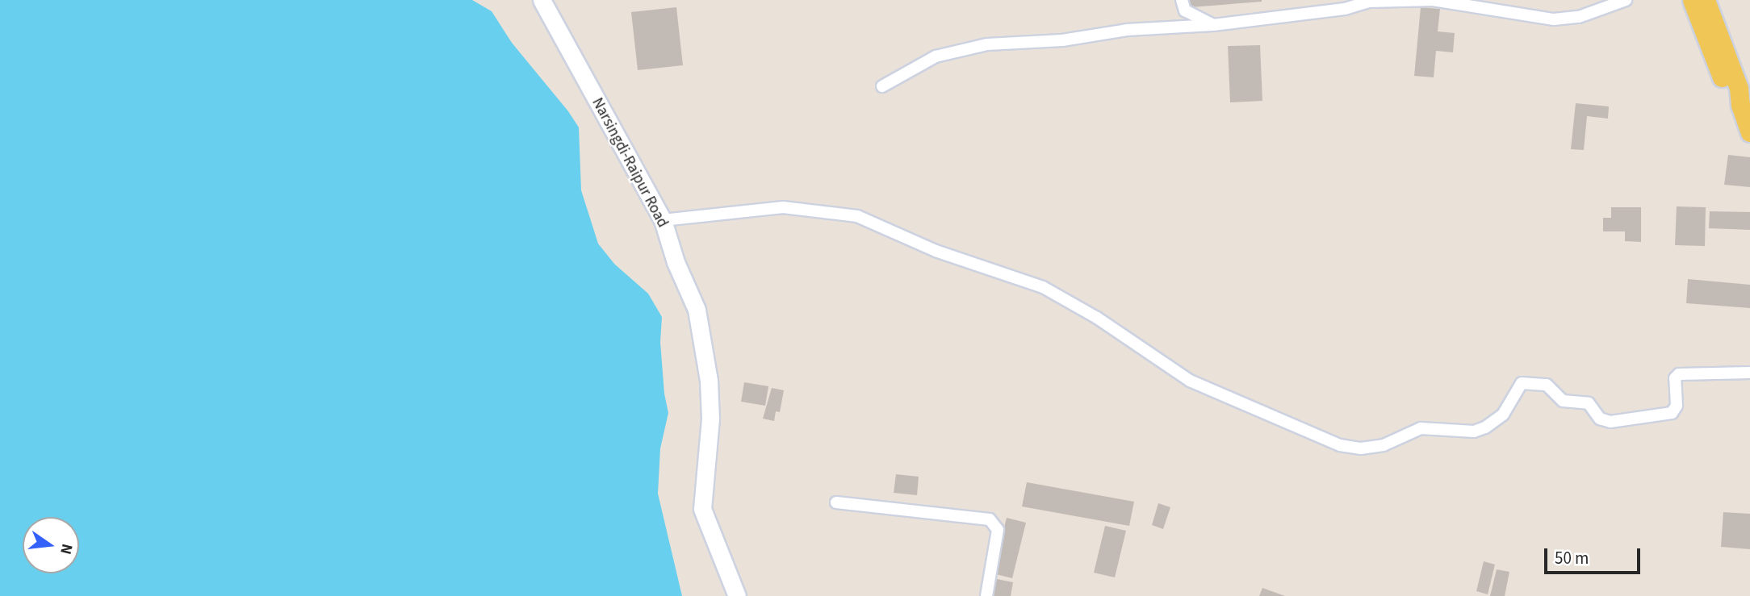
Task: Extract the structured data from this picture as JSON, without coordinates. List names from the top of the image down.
{
  "streets": {
    "street": ["Narsingdi-Raipur Road"]
  },
  "scale_bar": "50 m",
  "north": "right"
}
